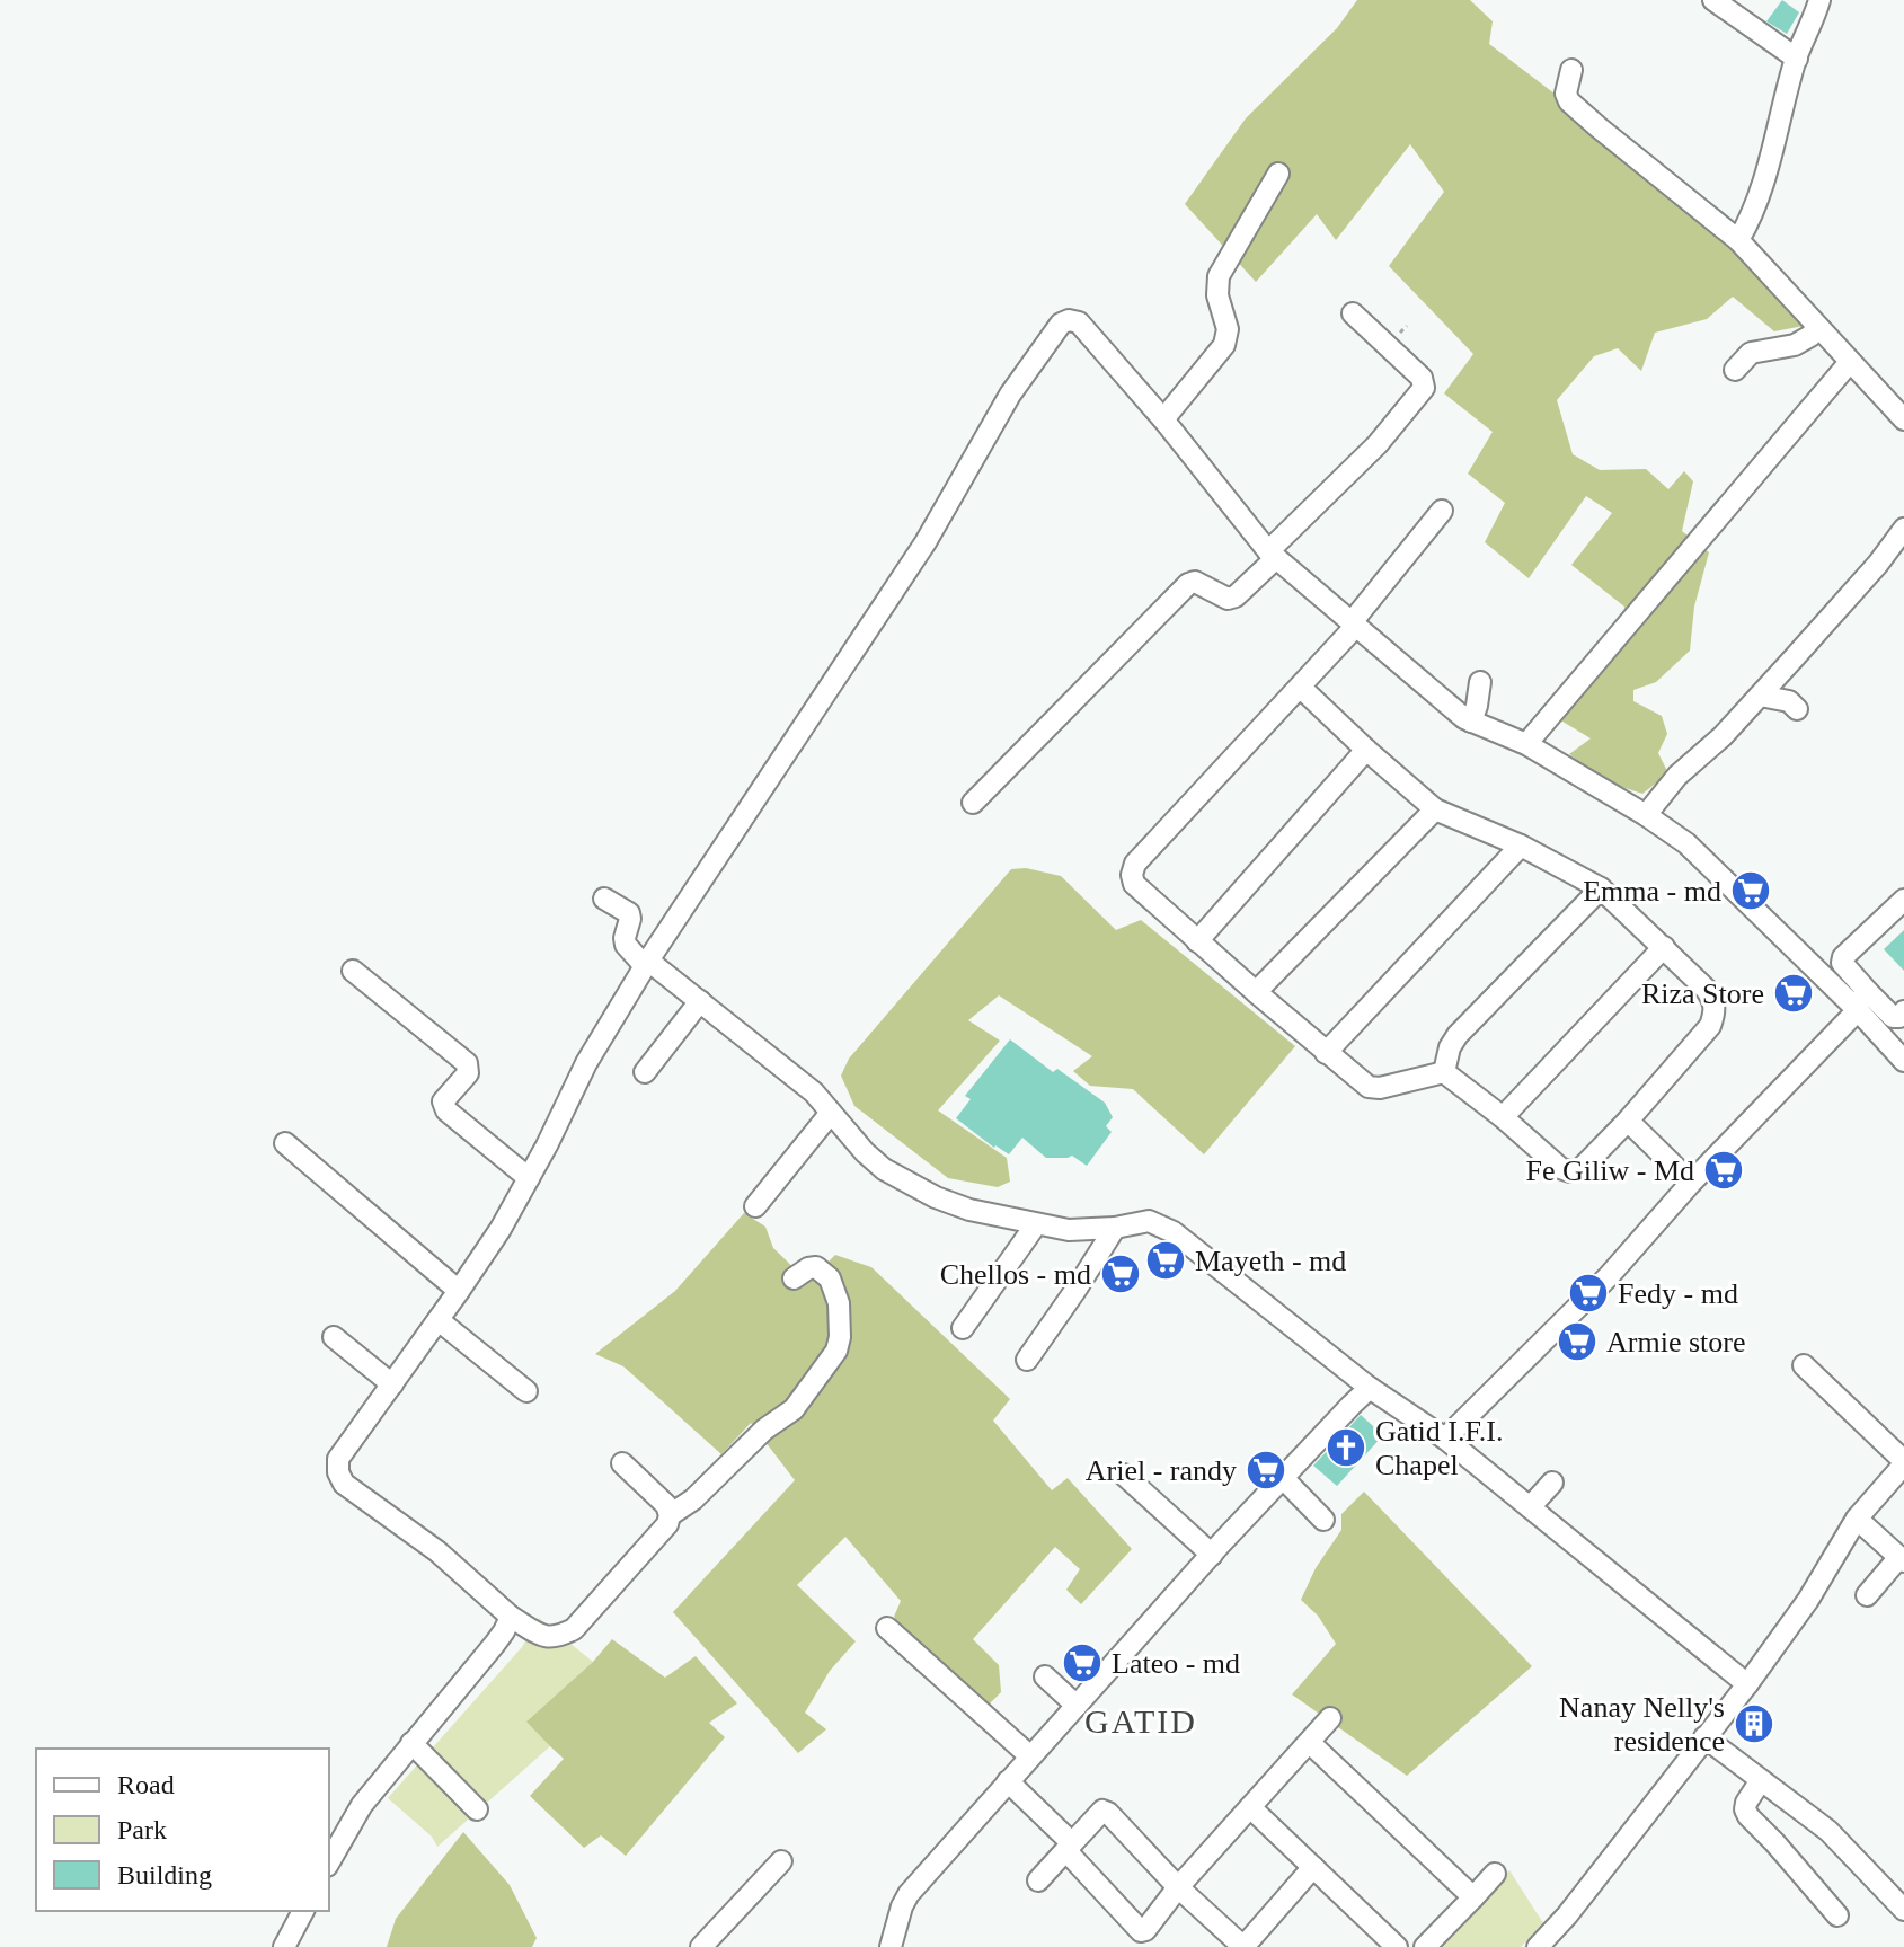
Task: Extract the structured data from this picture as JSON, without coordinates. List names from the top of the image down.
{
  "districts": ["GATID"],
  "places": {
    "supermarket": [
      "Emma - md",
      "Riza Store",
      "Fe Giliw - Md",
      "Mayeth - md",
      "Chellos - md",
      "Fedy - md",
      "Armie store",
      "Ariel - randy",
      "Lateo - md"
    ],
    "church": ["Gatid I.F.I. Chapel"],
    "building": ["Nanay Nelly's residence"]
  },
  "legend": ["Road", "Park", "Building"]
}
